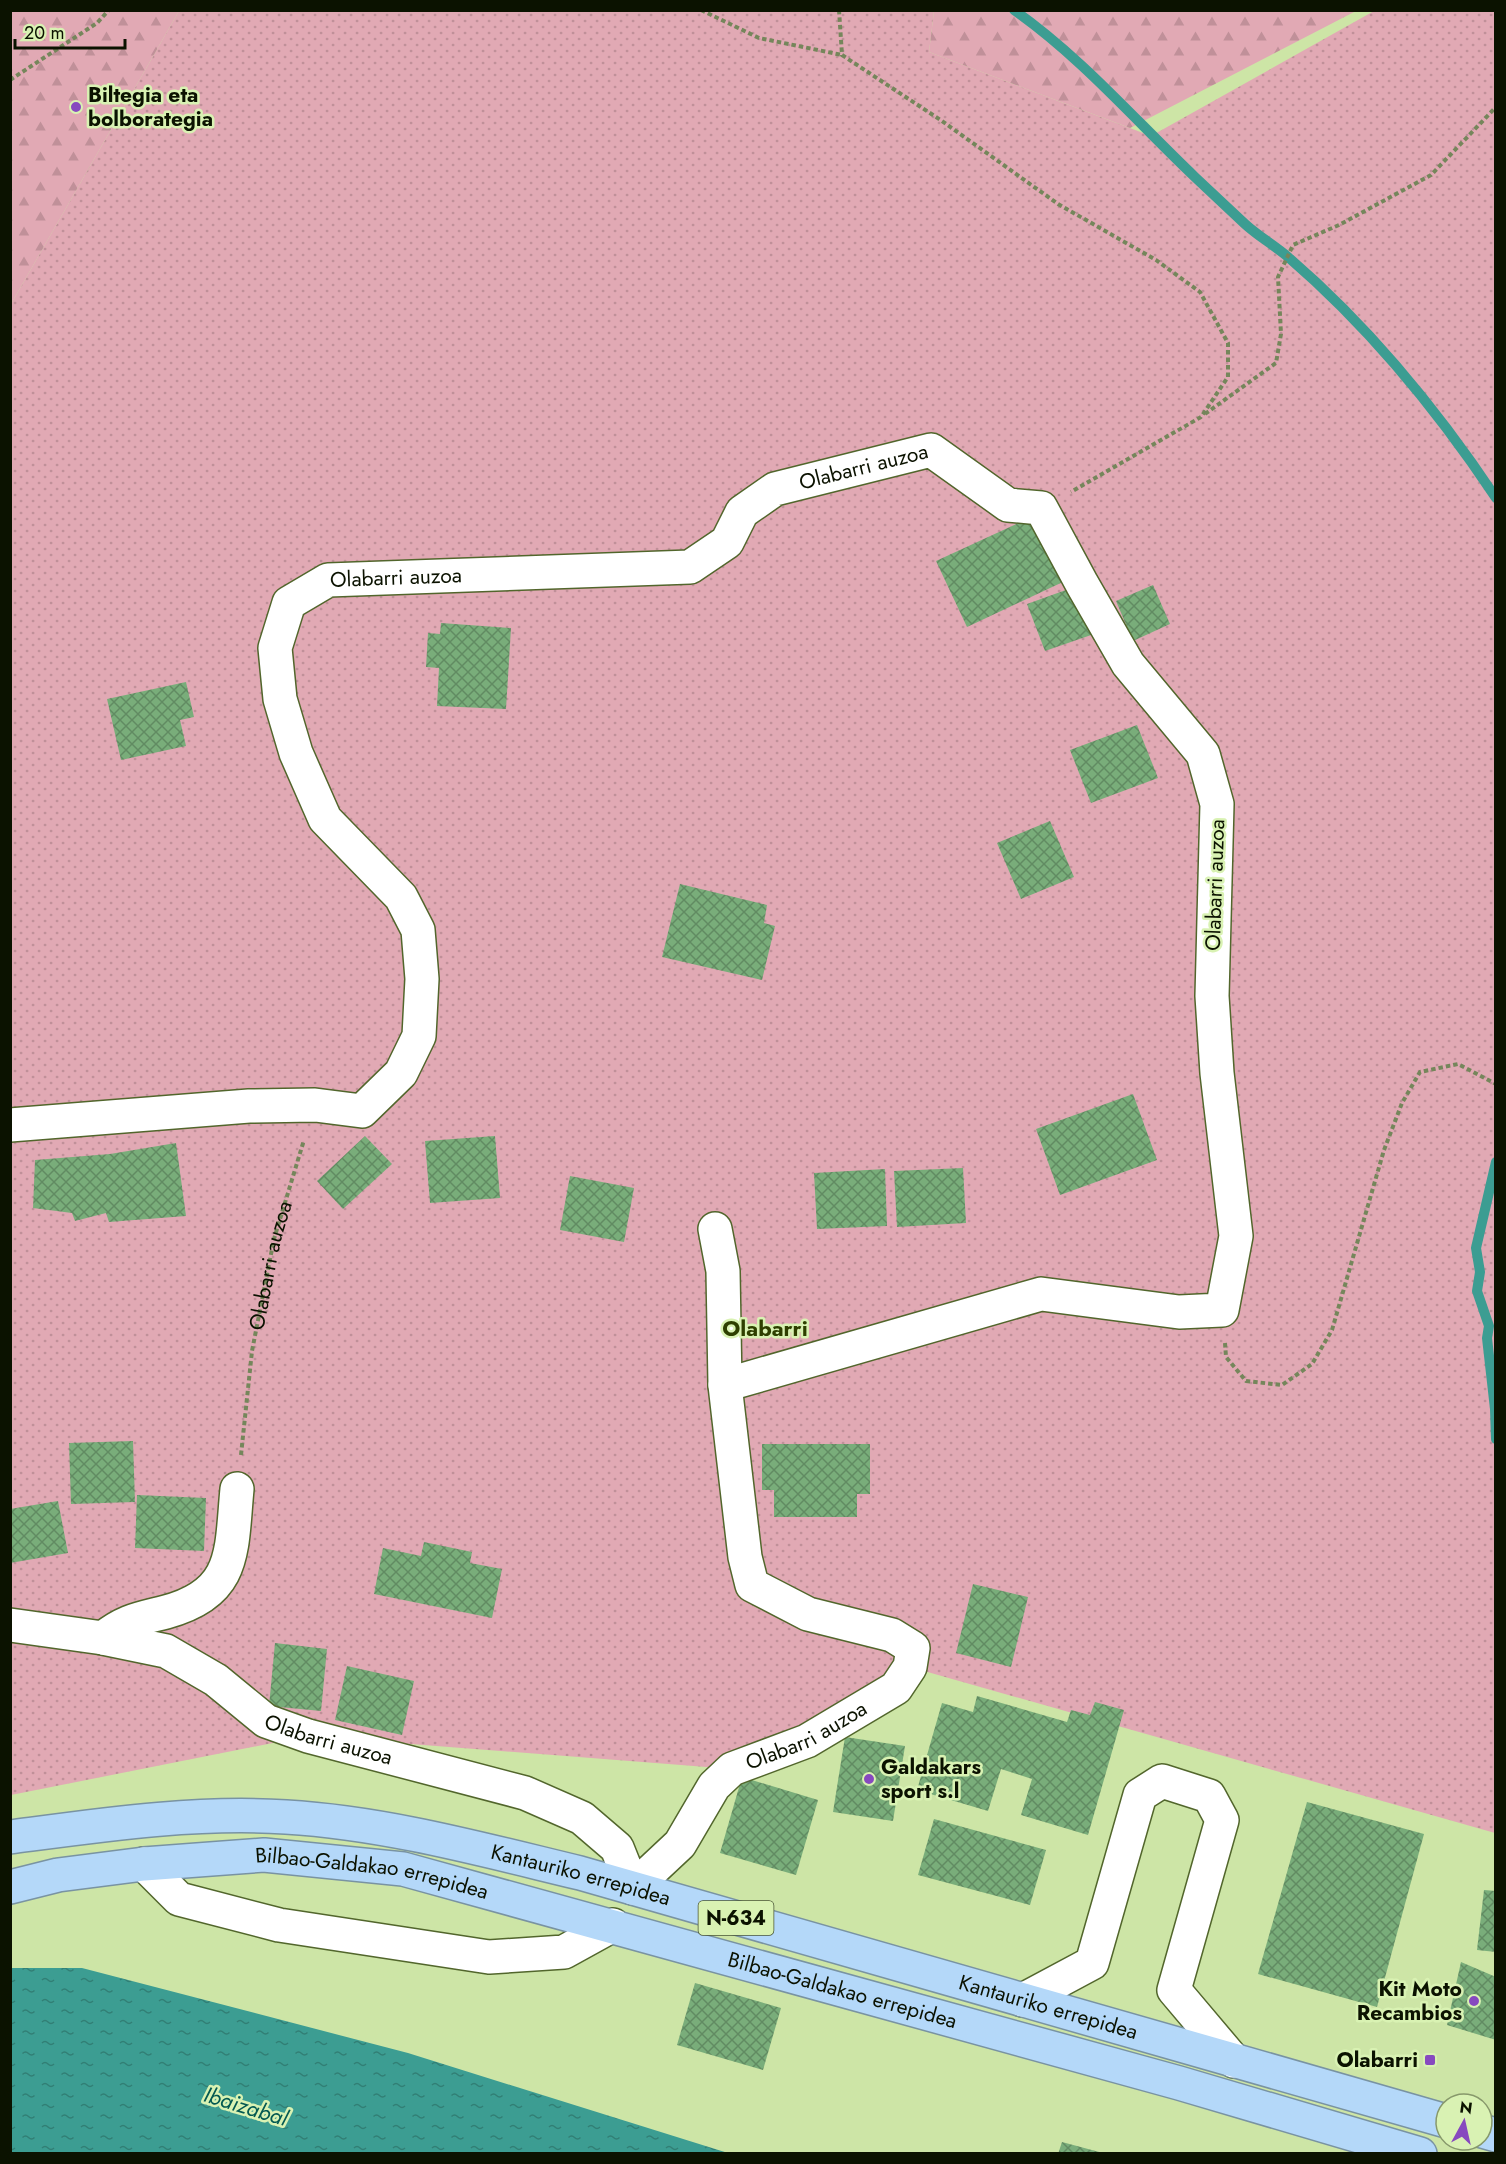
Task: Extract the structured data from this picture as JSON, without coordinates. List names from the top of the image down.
{
  "streets": {
    "highway": ["Kantauriko errepidea", "Bilbao-Galdakao errepidea", "N-634"],
    "lane": ["Olabarri auzoa"]
  },
  "crossings": [
    ["Olabarri auzoa", "Kantauriko errepidea"]
  ],
  "districts": ["Olabarri"],
  "water": ["Ibaizabal"],
  "places": {
    "other": ["Biltegia eta bolborategia", "Galdakars sport s.l", "Kit Moto Recambios"],
    "transit": ["Olabarri"]
  },
  "scale_bar": "20 m",
  "north": "top"
}
